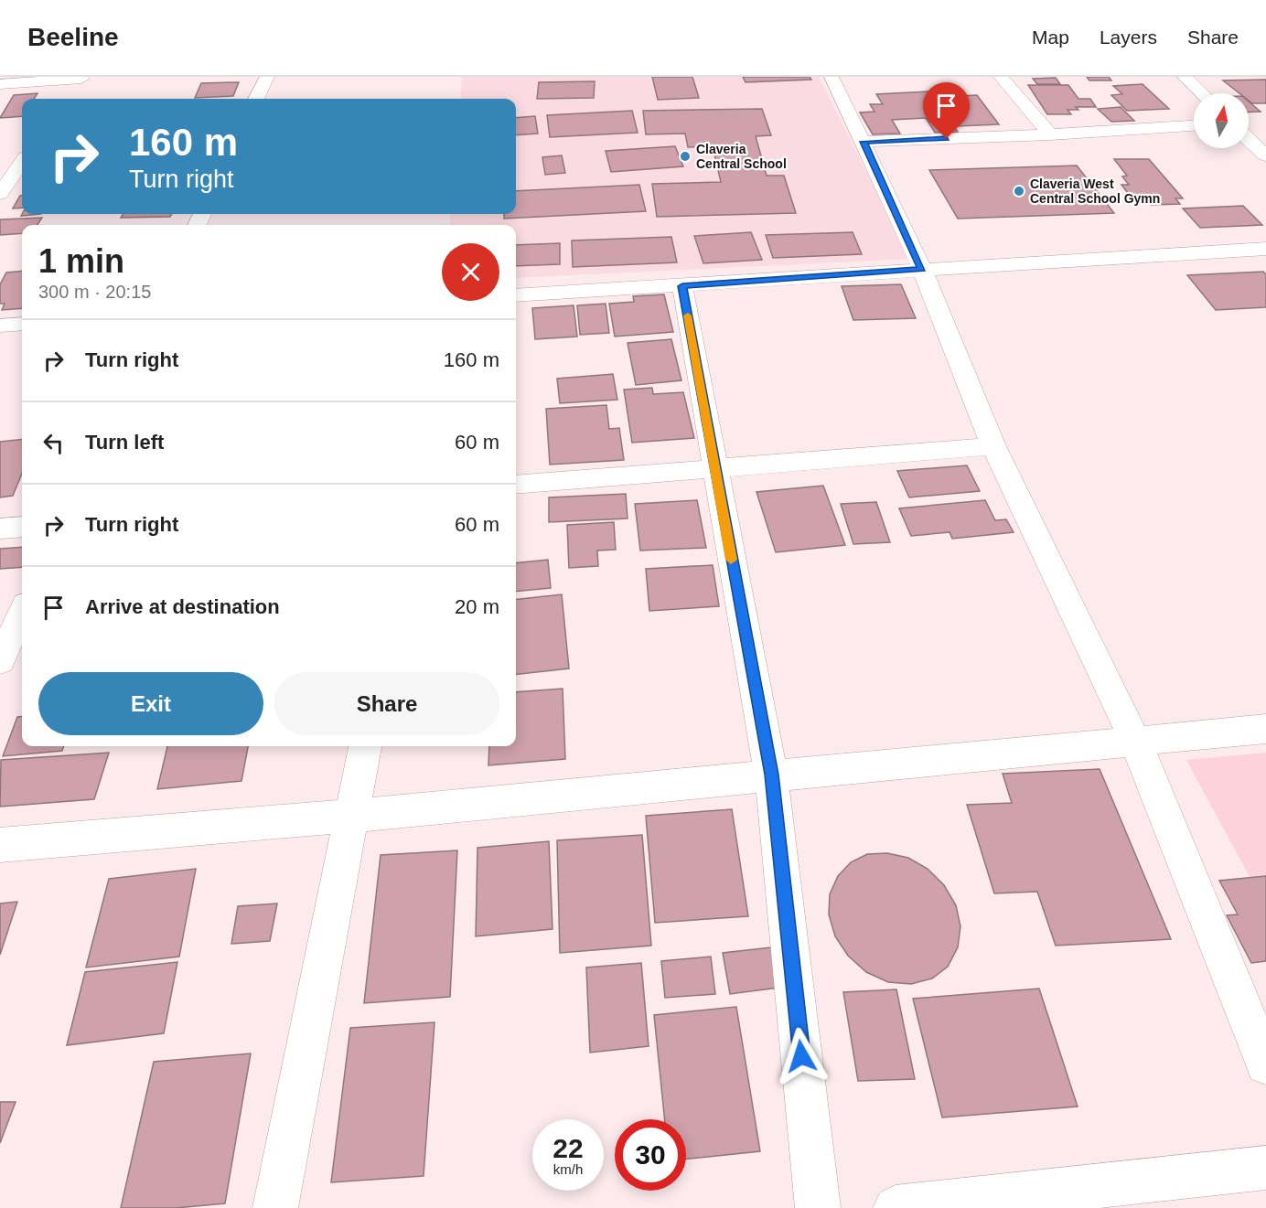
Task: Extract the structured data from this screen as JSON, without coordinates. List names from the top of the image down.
{
  "places": ["Claveria Central School", "Claveria West Central School Gymn"],
  "north": "top",
  "page": {
    "header": "Beeline",
    "nav": ["Map", "Layers", "Share"],
    "turn": ["160 m", "Turn right"],
    "heading": ["1 min", "300 m · 20:15"],
    "list": [
      {
        "name": "Turn right",
        "value": "160 m"
      },
      {
        "name": "Turn left",
        "value": "60 m"
      },
      {
        "name": "Turn right",
        "value": "60 m"
      },
      {
        "name": "Arrive at destination",
        "value": "20 m"
      }
    ],
    "buttons": ["Exit", "Share"],
    "speed": "22 km/h",
    "limit": "30"
  }
}
